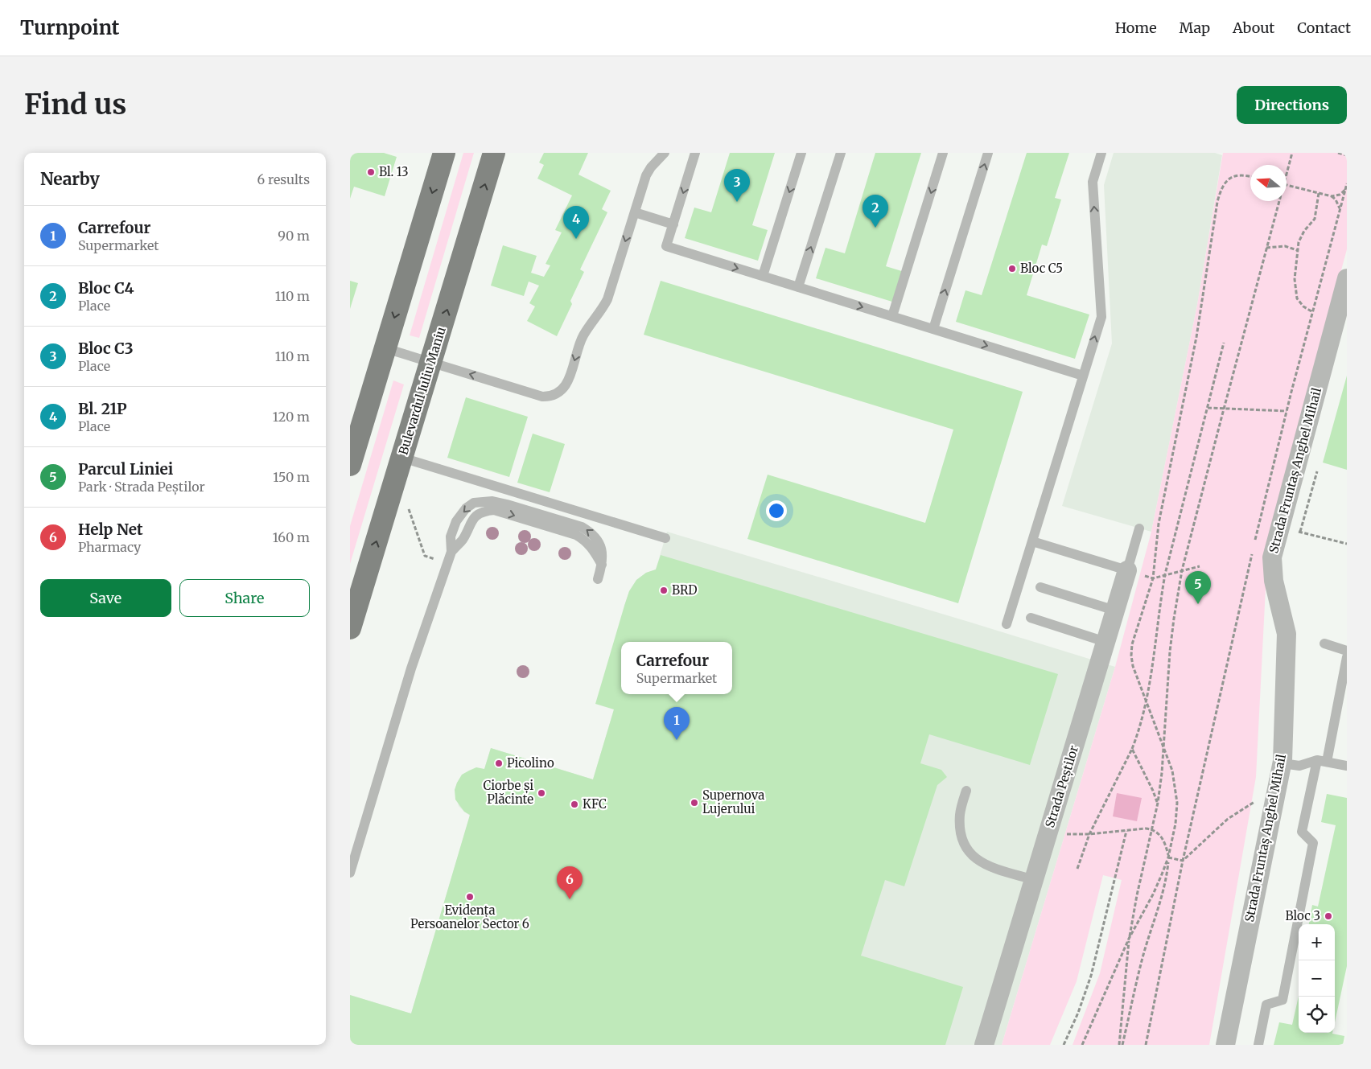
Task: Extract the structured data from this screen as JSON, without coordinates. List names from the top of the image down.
{
  "streets": {
    "main road": ["Bulevardul Iuliu Maniu"],
    "street": ["Strada Fruntaș Anghel Mihail", "Strada Peștilor"]
  },
  "places": [
    "Bl. 13",
    "Bloc C5",
    "BRD",
    "Picolino",
    "Ciorbe și Plăcinte",
    "Supernova Lujerului",
    "KFC",
    "Evidența Persoanelor Sector 6",
    "Bloc 3"
  ],
  "north": "left",
  "page": {
    "header": "Turnpoint",
    "nav": [
      "Home",
      "Map",
      "About",
      "Contact"
    ],
    "buttons": [
      "Directions",
      ["Save", "Share"]
    ],
    "title": "Find us",
    "heading": ["Nearby", "6 results"],
    "pins": [
      "3",
      "2",
      "4",
      "5",
      "1",
      "6"
    ],
    "list": [
      {
        "mark": "1",
        "name": "Carrefour",
        "note": "Supermarket",
        "value": "90 m"
      },
      {
        "mark": "2",
        "name": "Bloc C4",
        "note": "Place",
        "value": "110 m"
      },
      {
        "mark": "3",
        "name": "Bloc C3",
        "note": "Place",
        "value": "110 m"
      },
      {
        "mark": "4",
        "name": "Bl. 21P",
        "note": "Place",
        "value": "120 m"
      },
      {
        "mark": "5",
        "name": "Parcul Liniei",
        "note": "Park · Strada Peștilor",
        "value": "150 m"
      },
      {
        "mark": "6",
        "name": "Help Net",
        "note": "Pharmacy",
        "value": "160 m"
      }
    ],
    "popup": ["Carrefour", "Supermarket"],
    "map_buttons": ["+", "−"]
  }
}
